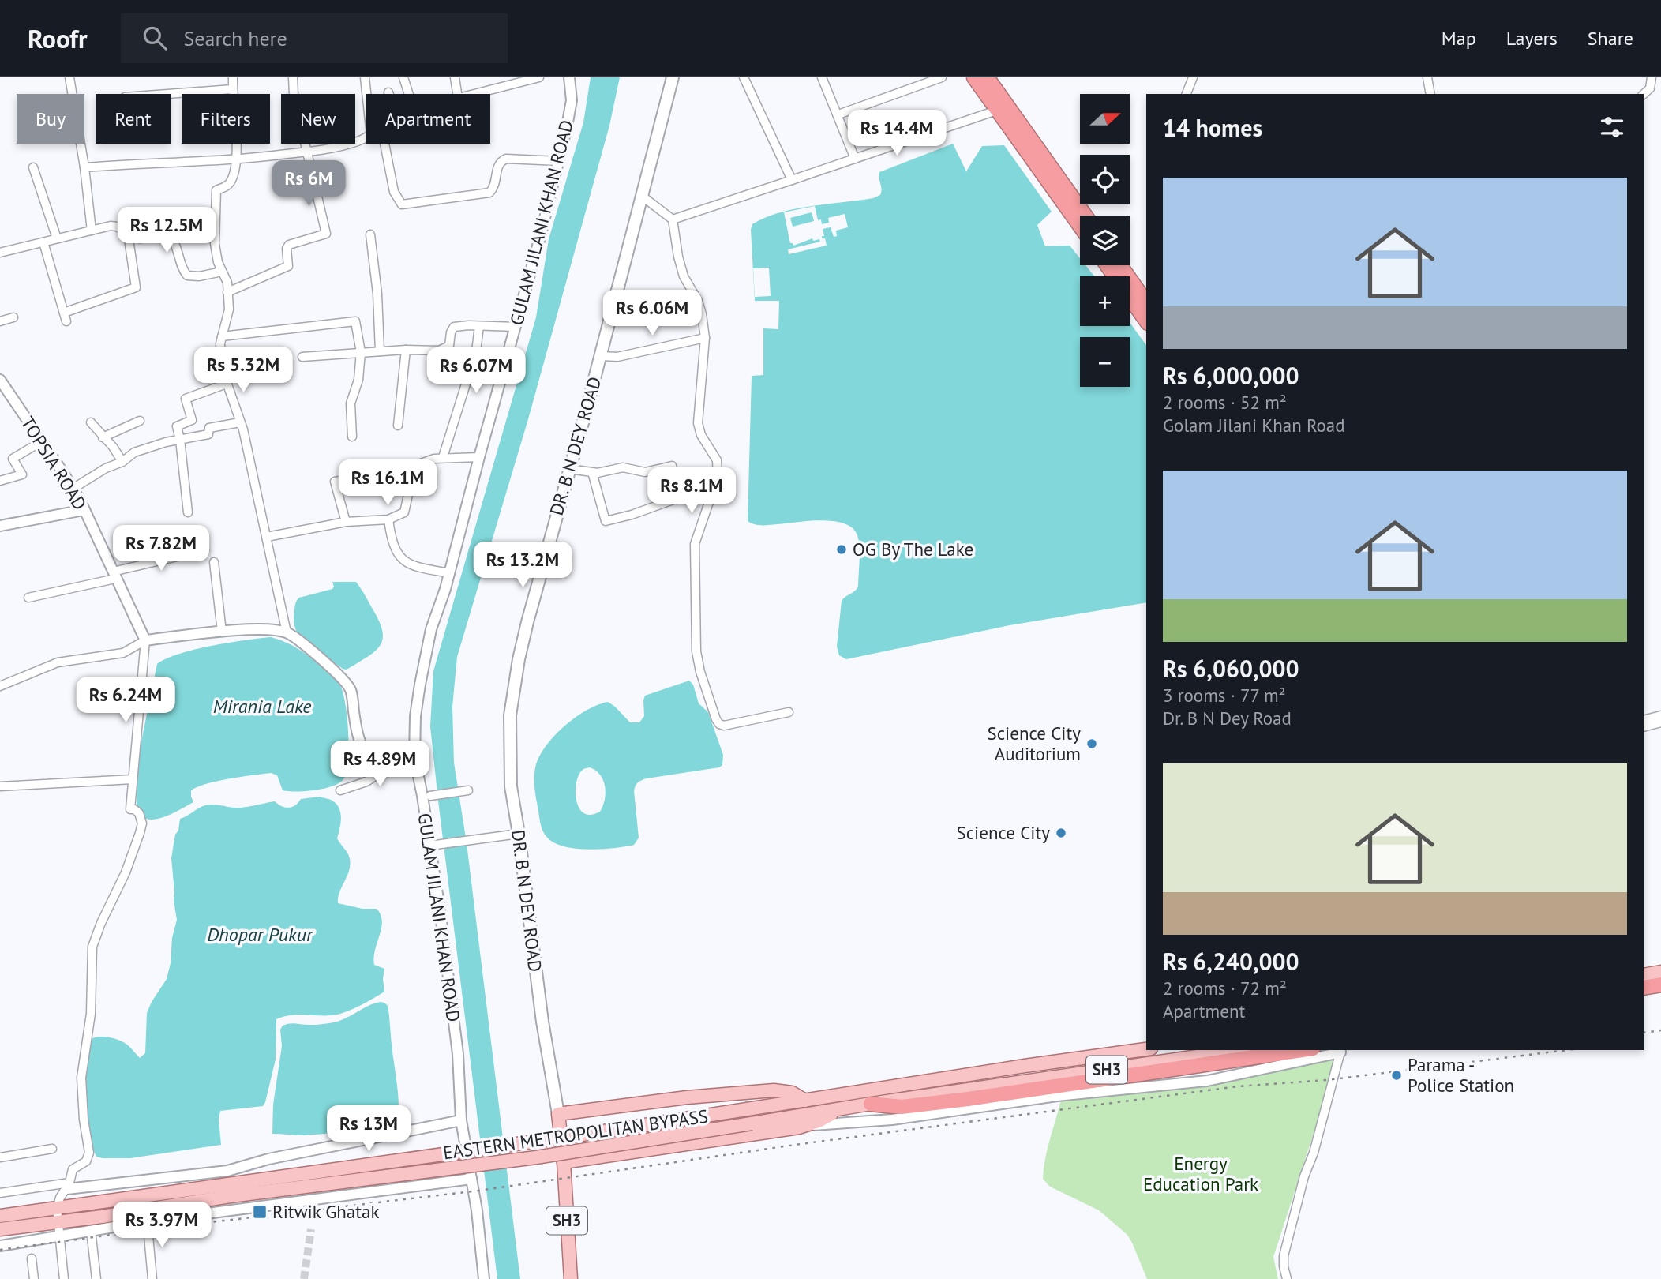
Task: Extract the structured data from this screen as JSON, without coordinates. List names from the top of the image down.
{
  "streets": {
    "main road": ["DR. B N DEY ROAD", "SH3", "EASTERN METROPOLITAN BYPASS"],
    "street": ["GULAM JILANI KHAN ROAD", "TOPSIA ROAD"]
  },
  "crossings": [
    ["DR. B N DEY ROAD", "SH3"],
    ["SH3", "EASTERN METROPOLITAN BYPASS"]
  ],
  "water": ["Mirania Lake", "Dhopar Pukur"],
  "parks": ["Energy Education Park"],
  "places": {
    "other": [
      "OG By The Lake",
      "Science City Auditorium",
      "Science City",
      "Parama - Police Station"
    ],
    "transit": ["Ritwik Ghatak"]
  },
  "north": "right",
  "page": {
    "header": "Roofr",
    "search": "Search here",
    "nav": ["Map", "Layers", "Share"],
    "map_buttons": ["+", "−"],
    "chip": [
      "Buy",
      "Rent",
      "Filters",
      "New",
      "Apartment"
    ],
    "heading": "14 homes",
    "price": [
      "Rs 14.4M",
      "Rs 6M",
      "Rs 12.5M",
      "Rs 6.06M",
      "Rs 5.32M",
      "Rs 6.07M",
      "Rs 16.1M",
      "Rs 8.1M",
      "Rs 7.82M",
      "Rs 13.2M",
      "Rs 6.24M",
      "Rs 4.89M",
      "Rs 13M",
      "Rs 3.97M"
    ],
    "list": [
      {
        "name": "Rs 6,000,000",
        "note": "2 rooms · 52 m² · Golam Jilani Khan Road"
      },
      {
        "name": "Rs 6,060,000",
        "note": "3 rooms · 77 m² · Dr. B N Dey Road"
      },
      {
        "name": "Rs 6,240,000",
        "note": "2 rooms · 72 m² · Apartment"
      }
    ]
  }
}
